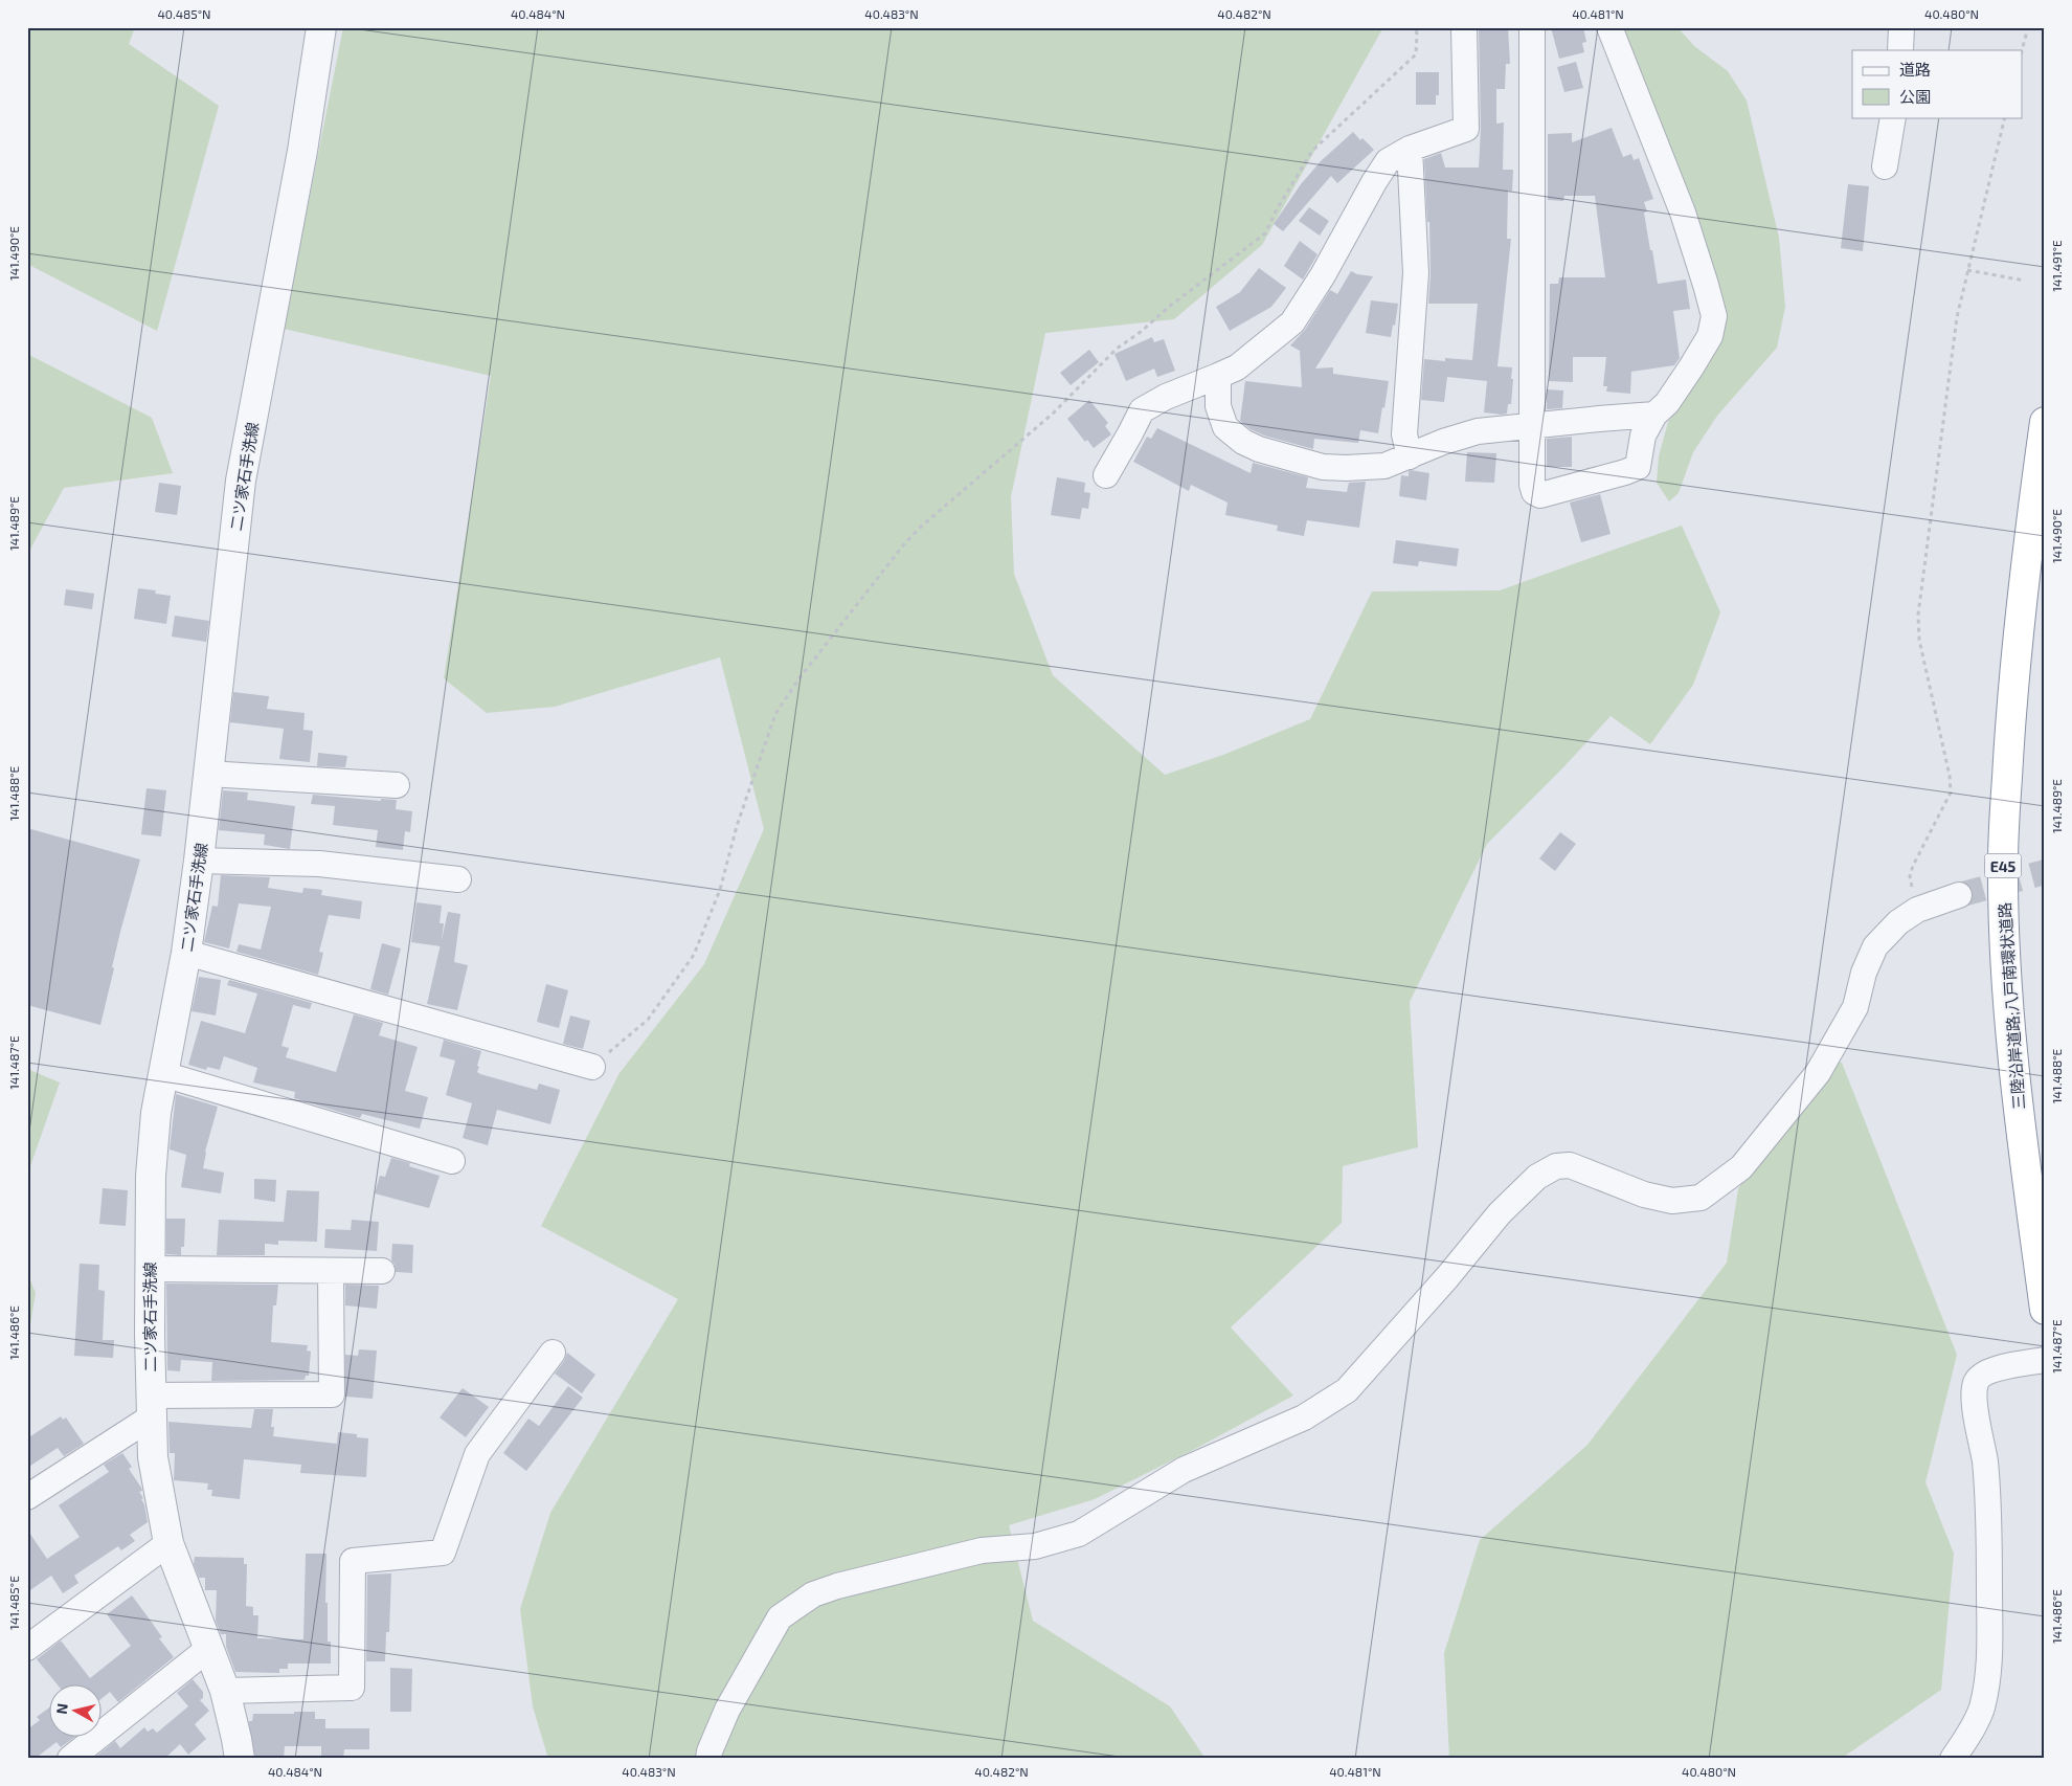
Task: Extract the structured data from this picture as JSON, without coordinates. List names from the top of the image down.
{
  "streets": {
    "highway": ["E45", "三陸沿岸道路;八戸南環状道路"],
    "street": ["二ツ家石手洗線"]
  },
  "legend": ["道路", "公園"],
  "north": "left",
  "coordinates": [
    "40.485°N",
    "40.484°N",
    "40.483°N",
    "40.482°N",
    "40.481°N",
    "40.480°N",
    "141.490°E",
    "141.491°E",
    "141.489°E",
    "141.488°E",
    "141.487°E",
    "141.486°E",
    "141.485°E"
  ]
}
